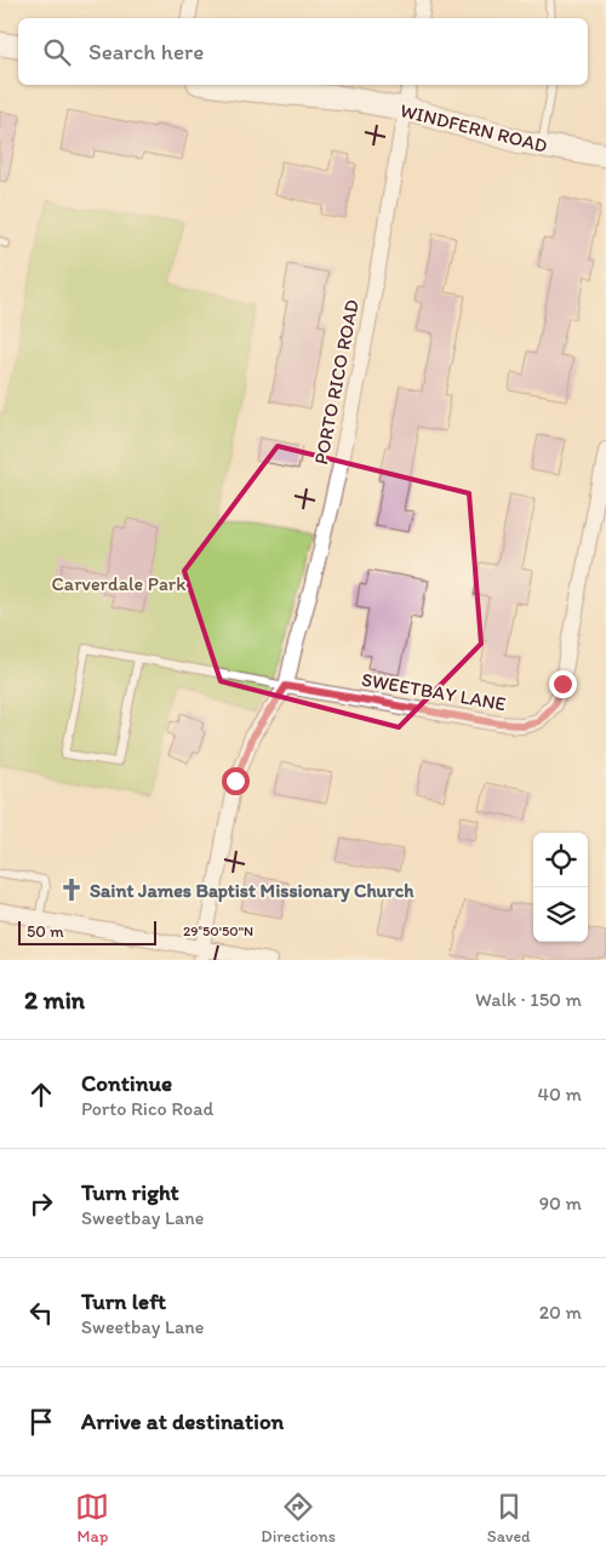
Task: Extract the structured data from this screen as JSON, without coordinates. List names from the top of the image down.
{
  "streets": {
    "street": ["WINDFERN ROAD", "PORTO RICO ROAD", "SWEETBAY LANE"]
  },
  "crossings": [
    ["WINDFERN ROAD", "PORTO RICO ROAD"],
    ["PORTO RICO ROAD", "SWEETBAY LANE"]
  ],
  "parks": ["Carverdale Park"],
  "places": {
    "church": ["Saint James Baptist Missionary Church"]
  },
  "scale_bar": "50 m",
  "page": {
    "search": "Search here",
    "scale": "50 m",
    "heading": ["2 min", "Walk · 150 m"],
    "list": [
      ["Continue", "Porto Rico Road", "40 m"],
      ["Turn right", "Sweetbay Lane", "90 m"],
      ["Turn left", "Sweetbay Lane", "20 m"],
      "Arrive at destination"
    ],
    "nav": ["Map", "Directions", "Saved"]
  },
  "coordinates": ["29°50'50\"N"]
}
